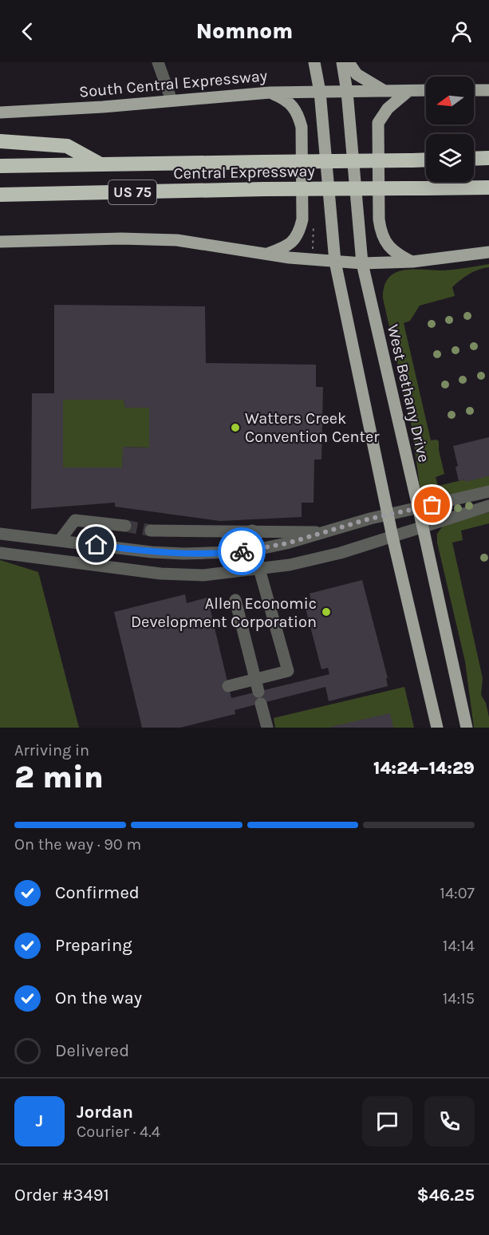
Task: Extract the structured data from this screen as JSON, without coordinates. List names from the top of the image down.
{
  "streets": {
    "highway": ["Central Expressway", "US 75"],
    "main road": ["South Central Expressway", "West Bethany Drive"]
  },
  "crossings": [
    ["South Central Expressway", "West Bethany Drive"]
  ],
  "places": ["Watters Creek Convention Center", "Allen Economic Development Corporation"],
  "north": "left",
  "page": {
    "header": "Nomnom",
    "heading": ["2 min", "Arriving in", "14:24–14:29"],
    "panel": [
      "Jordan",
      "Courier · 4.4",
      "Order #3491",
      "$46.25"
    ],
    "bar": "On the way · 90 m",
    "list": [
      ["Confirmed", "14:07"],
      ["Preparing", "14:14"],
      ["On the way", "14:15"],
      "Delivered"
    ],
    "round": "J"
  }
}
